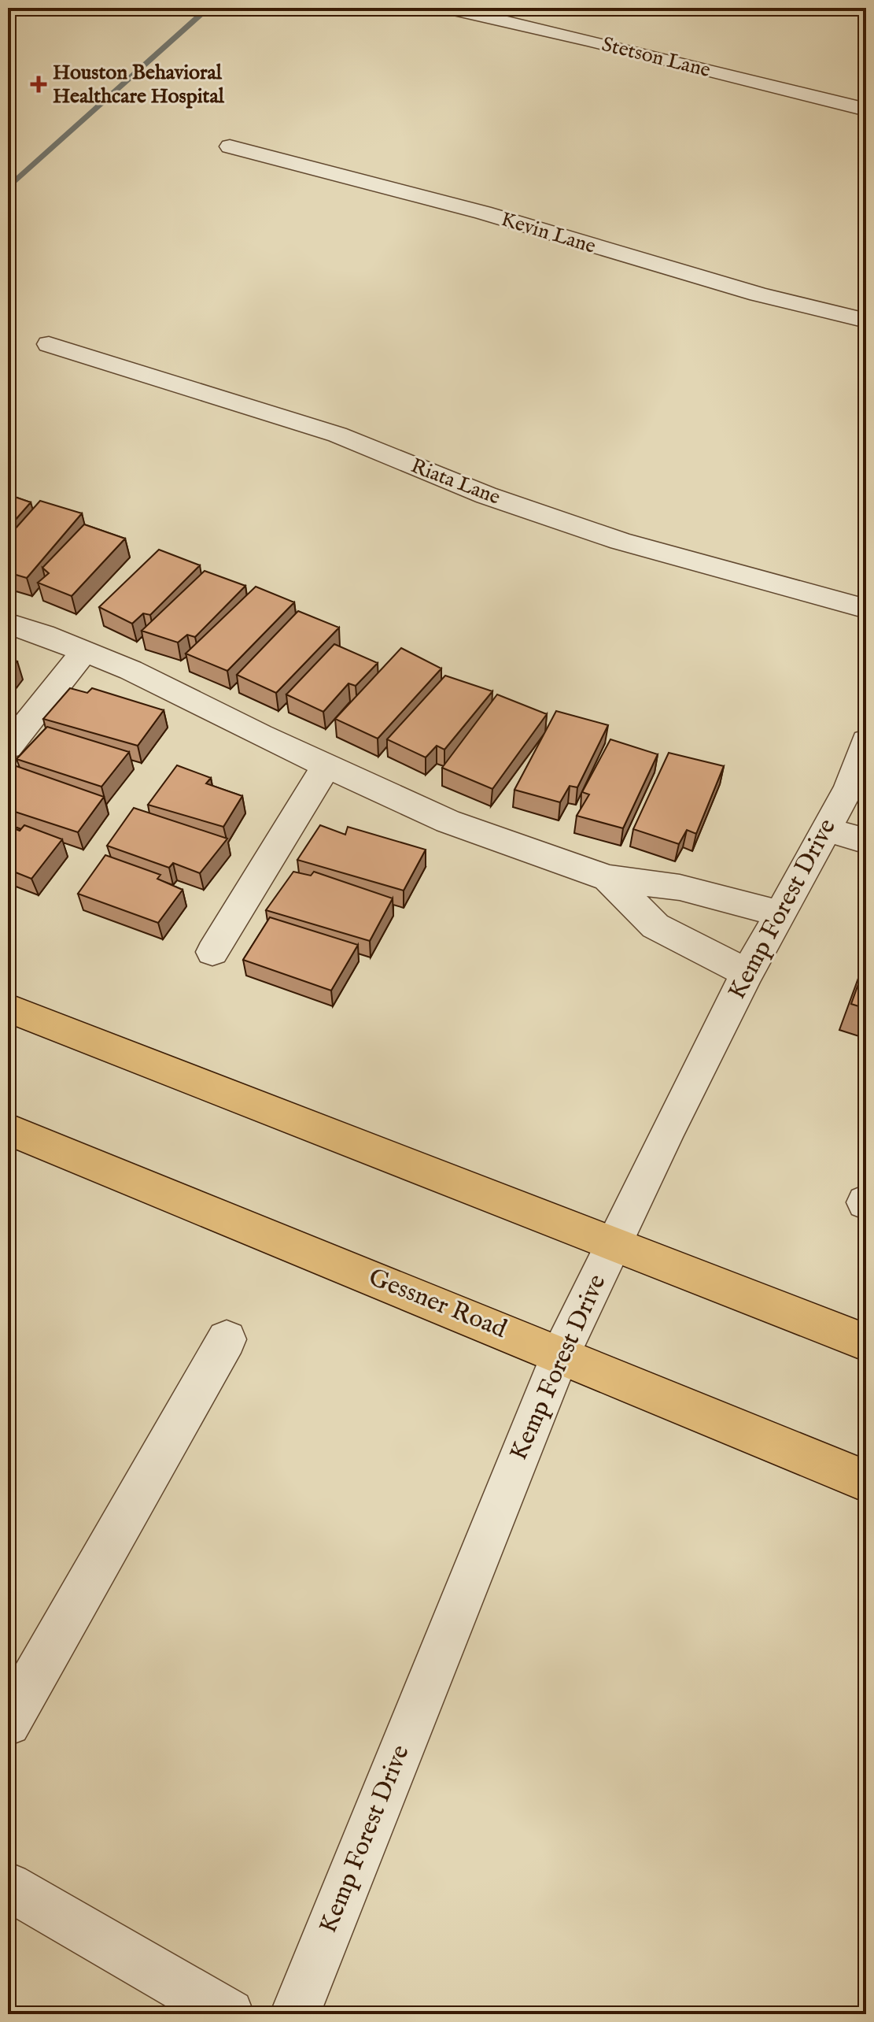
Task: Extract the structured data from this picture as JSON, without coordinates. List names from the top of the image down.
{
  "streets": {
    "main road": ["Gessner Road"],
    "street": [
      "Stetson Lane",
      "Kevin Lane",
      "Riata Lane",
      "Kemp Forest Drive"
    ]
  },
  "crossings": [
    ["Kemp Forest Drive", "Gessner Road"]
  ],
  "places": {
    "health": ["Houston Behavioral Healthcare Hospital"]
  }
}
